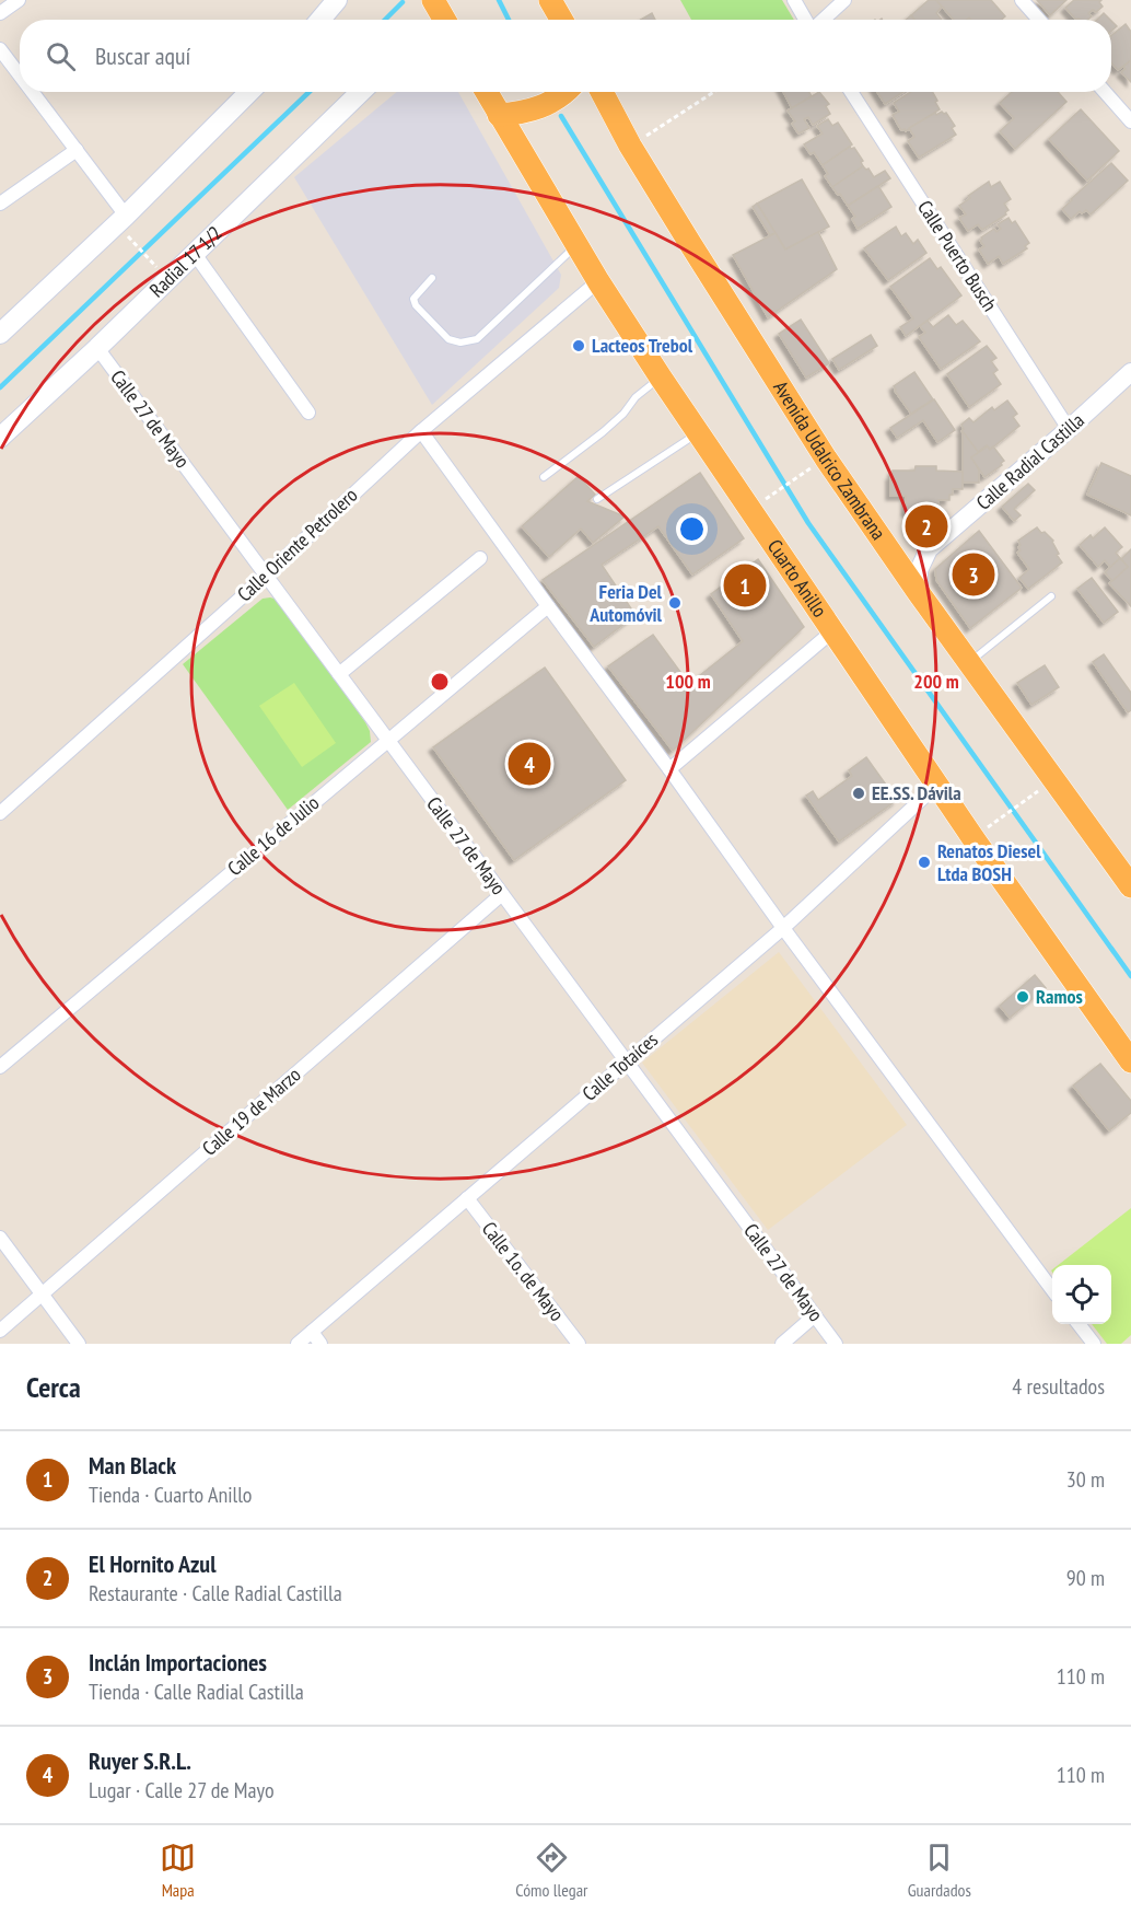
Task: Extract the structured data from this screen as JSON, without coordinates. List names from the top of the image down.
{
  "streets": {
    "highway": ["Avenida Udalrico Zambrana", "Cuarto Anillo"],
    "main road": ["Radial 17 1/2"],
    "street": [
      "Calle Puerto Busch",
      "Calle 27 de Mayo",
      "Calle Radial Castilla",
      "Calle Oriente Petrolero",
      "Calle 16 de Julio",
      "Calle Totaíces",
      "Calle 19 de Marzo",
      "Calle 1o. de Mayo"
    ]
  },
  "crossings": [
    ["Calle Puerto Busch", "Calle Radial Castilla"],
    ["Radial 17 1/2", "Calle 27 de Mayo"],
    ["Calle 27 de Mayo", "Calle Oriente Petrolero"],
    ["Calle 27 de Mayo", "Calle 16 de Julio"],
    ["Calle 27 de Mayo", "Calle Totaíces"],
    ["Calle 27 de Mayo", "Calle 19 de Marzo"],
    ["Avenida Udalrico Zambrana", "Calle Radial Castilla"],
    ["Calle Oriente Petrolero", "Cuarto Anillo"],
    ["Cuarto Anillo", "Calle Totaíces"],
    ["Calle Totaíces", "Calle 1o. de Mayo"]
  ],
  "places": [
    "Lacteos Trebol",
    "Feria Del Automóvil",
    "EE.SS. Dávila",
    "Renatos Diesel Ltda BOSH",
    "Ramos"
  ],
  "page": {
    "search": "Buscar aquí",
    "pins": [
      "2",
      "3",
      "1",
      "4"
    ],
    "heading": ["Cerca", "4 resultados"],
    "list": [
      {
        "mark": "1",
        "name": "Man Black",
        "note": "Tienda · Cuarto Anillo",
        "value": "30 m"
      },
      {
        "mark": "2",
        "name": "El Hornito Azul",
        "note": "Restaurante · Calle Radial Castilla",
        "value": "90 m"
      },
      {
        "mark": "3",
        "name": "Inclán Importaciones",
        "note": "Tienda · Calle Radial Castilla",
        "value": "110 m"
      },
      {
        "mark": "4",
        "name": "Ruyer S.R.L.",
        "note": "Lugar · Calle 27 de Mayo",
        "value": "110 m"
      }
    ],
    "nav": ["Mapa", "Cómo llegar", "Guardados"]
  },
  "rings": ["100 m", "200 m"]
}
